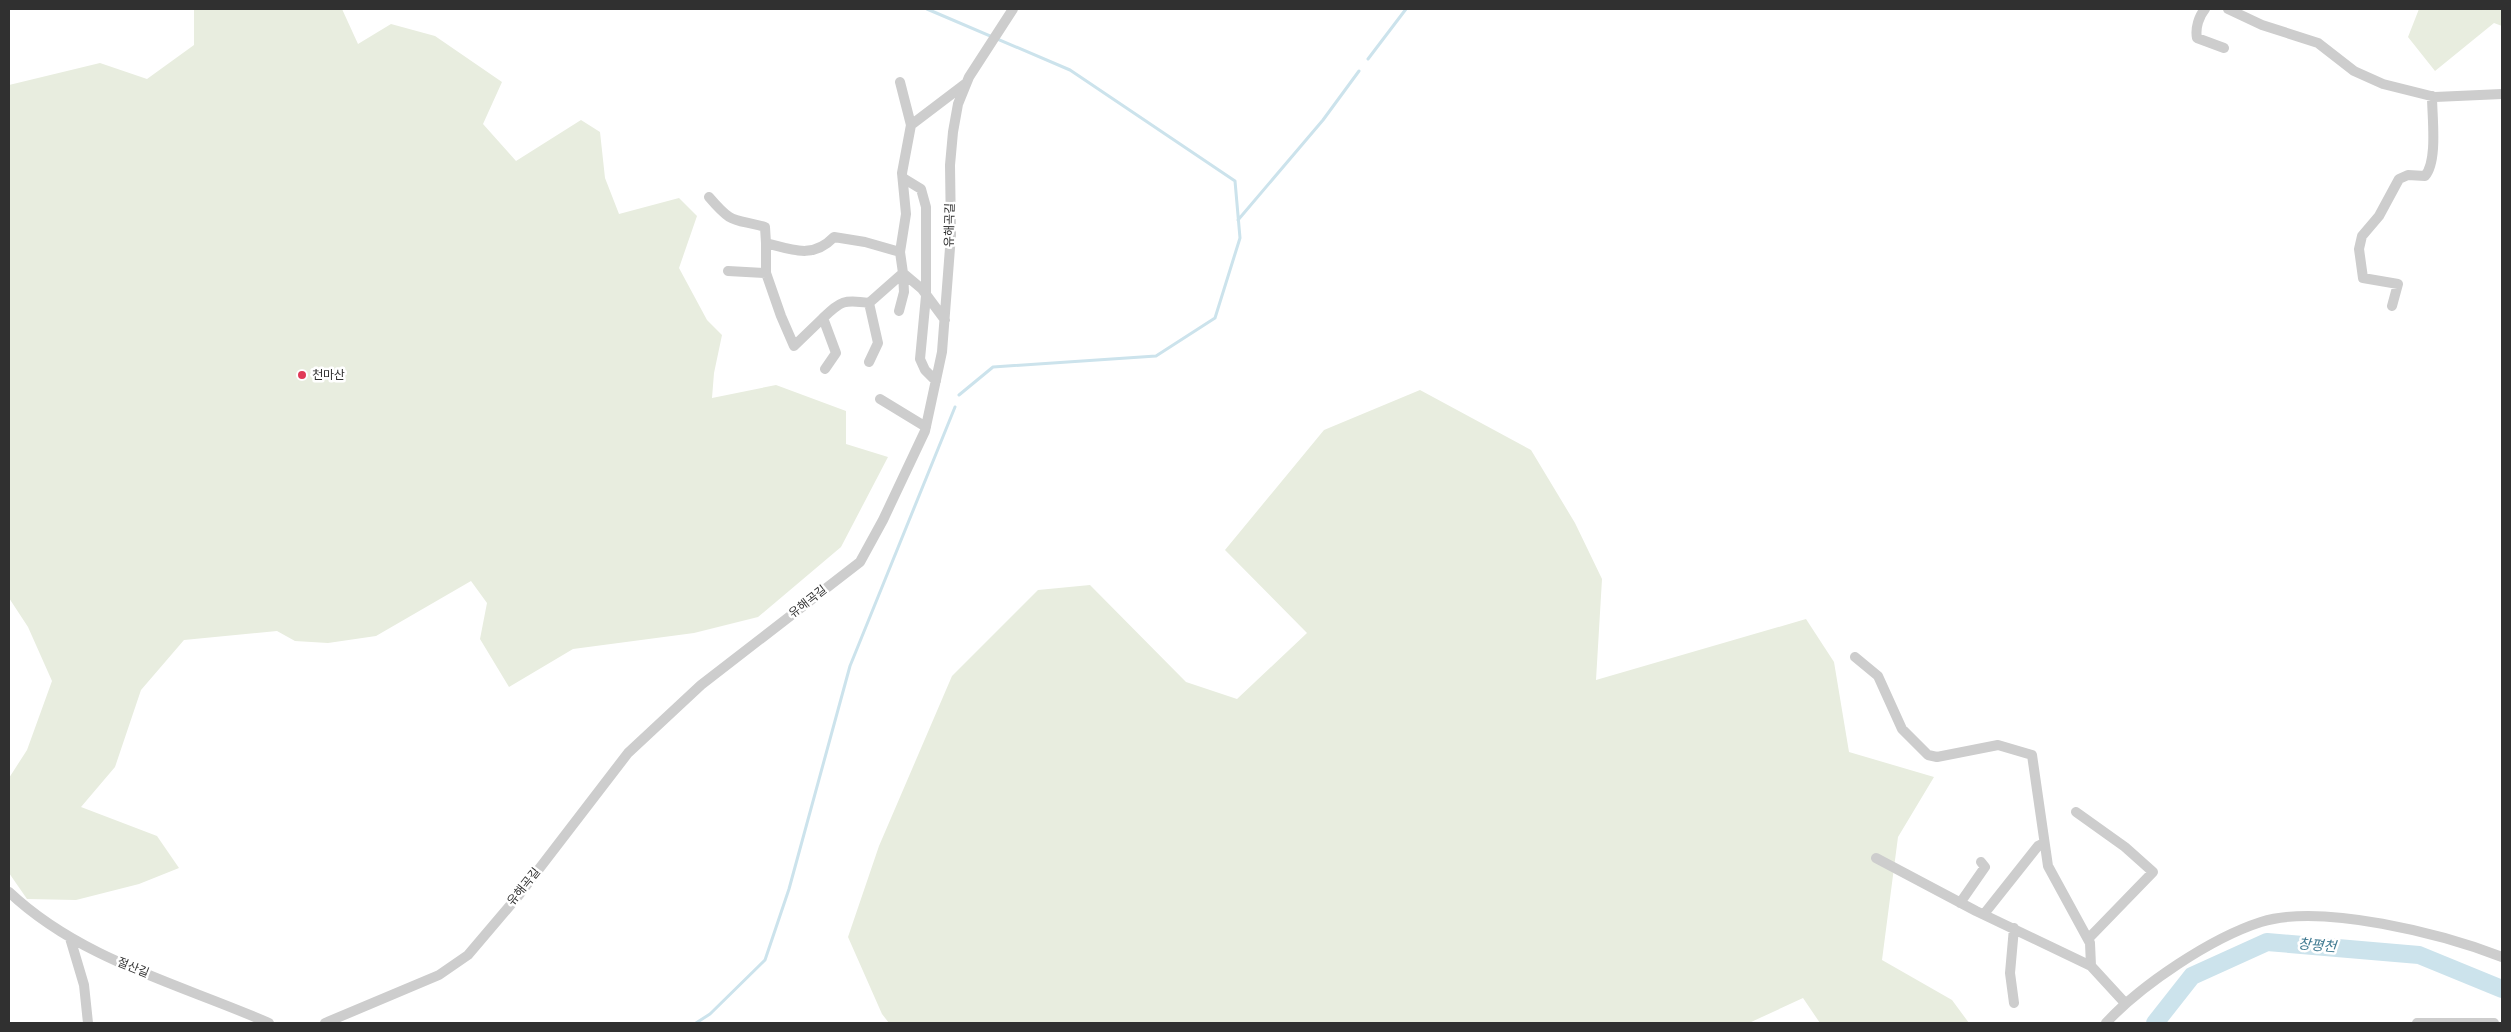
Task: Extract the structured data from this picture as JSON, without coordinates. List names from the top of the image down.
{
  "streets": {
    "street": ["유해곡길", "절산길"]
  },
  "water": ["창평천"],
  "places": ["천마산"]
}
